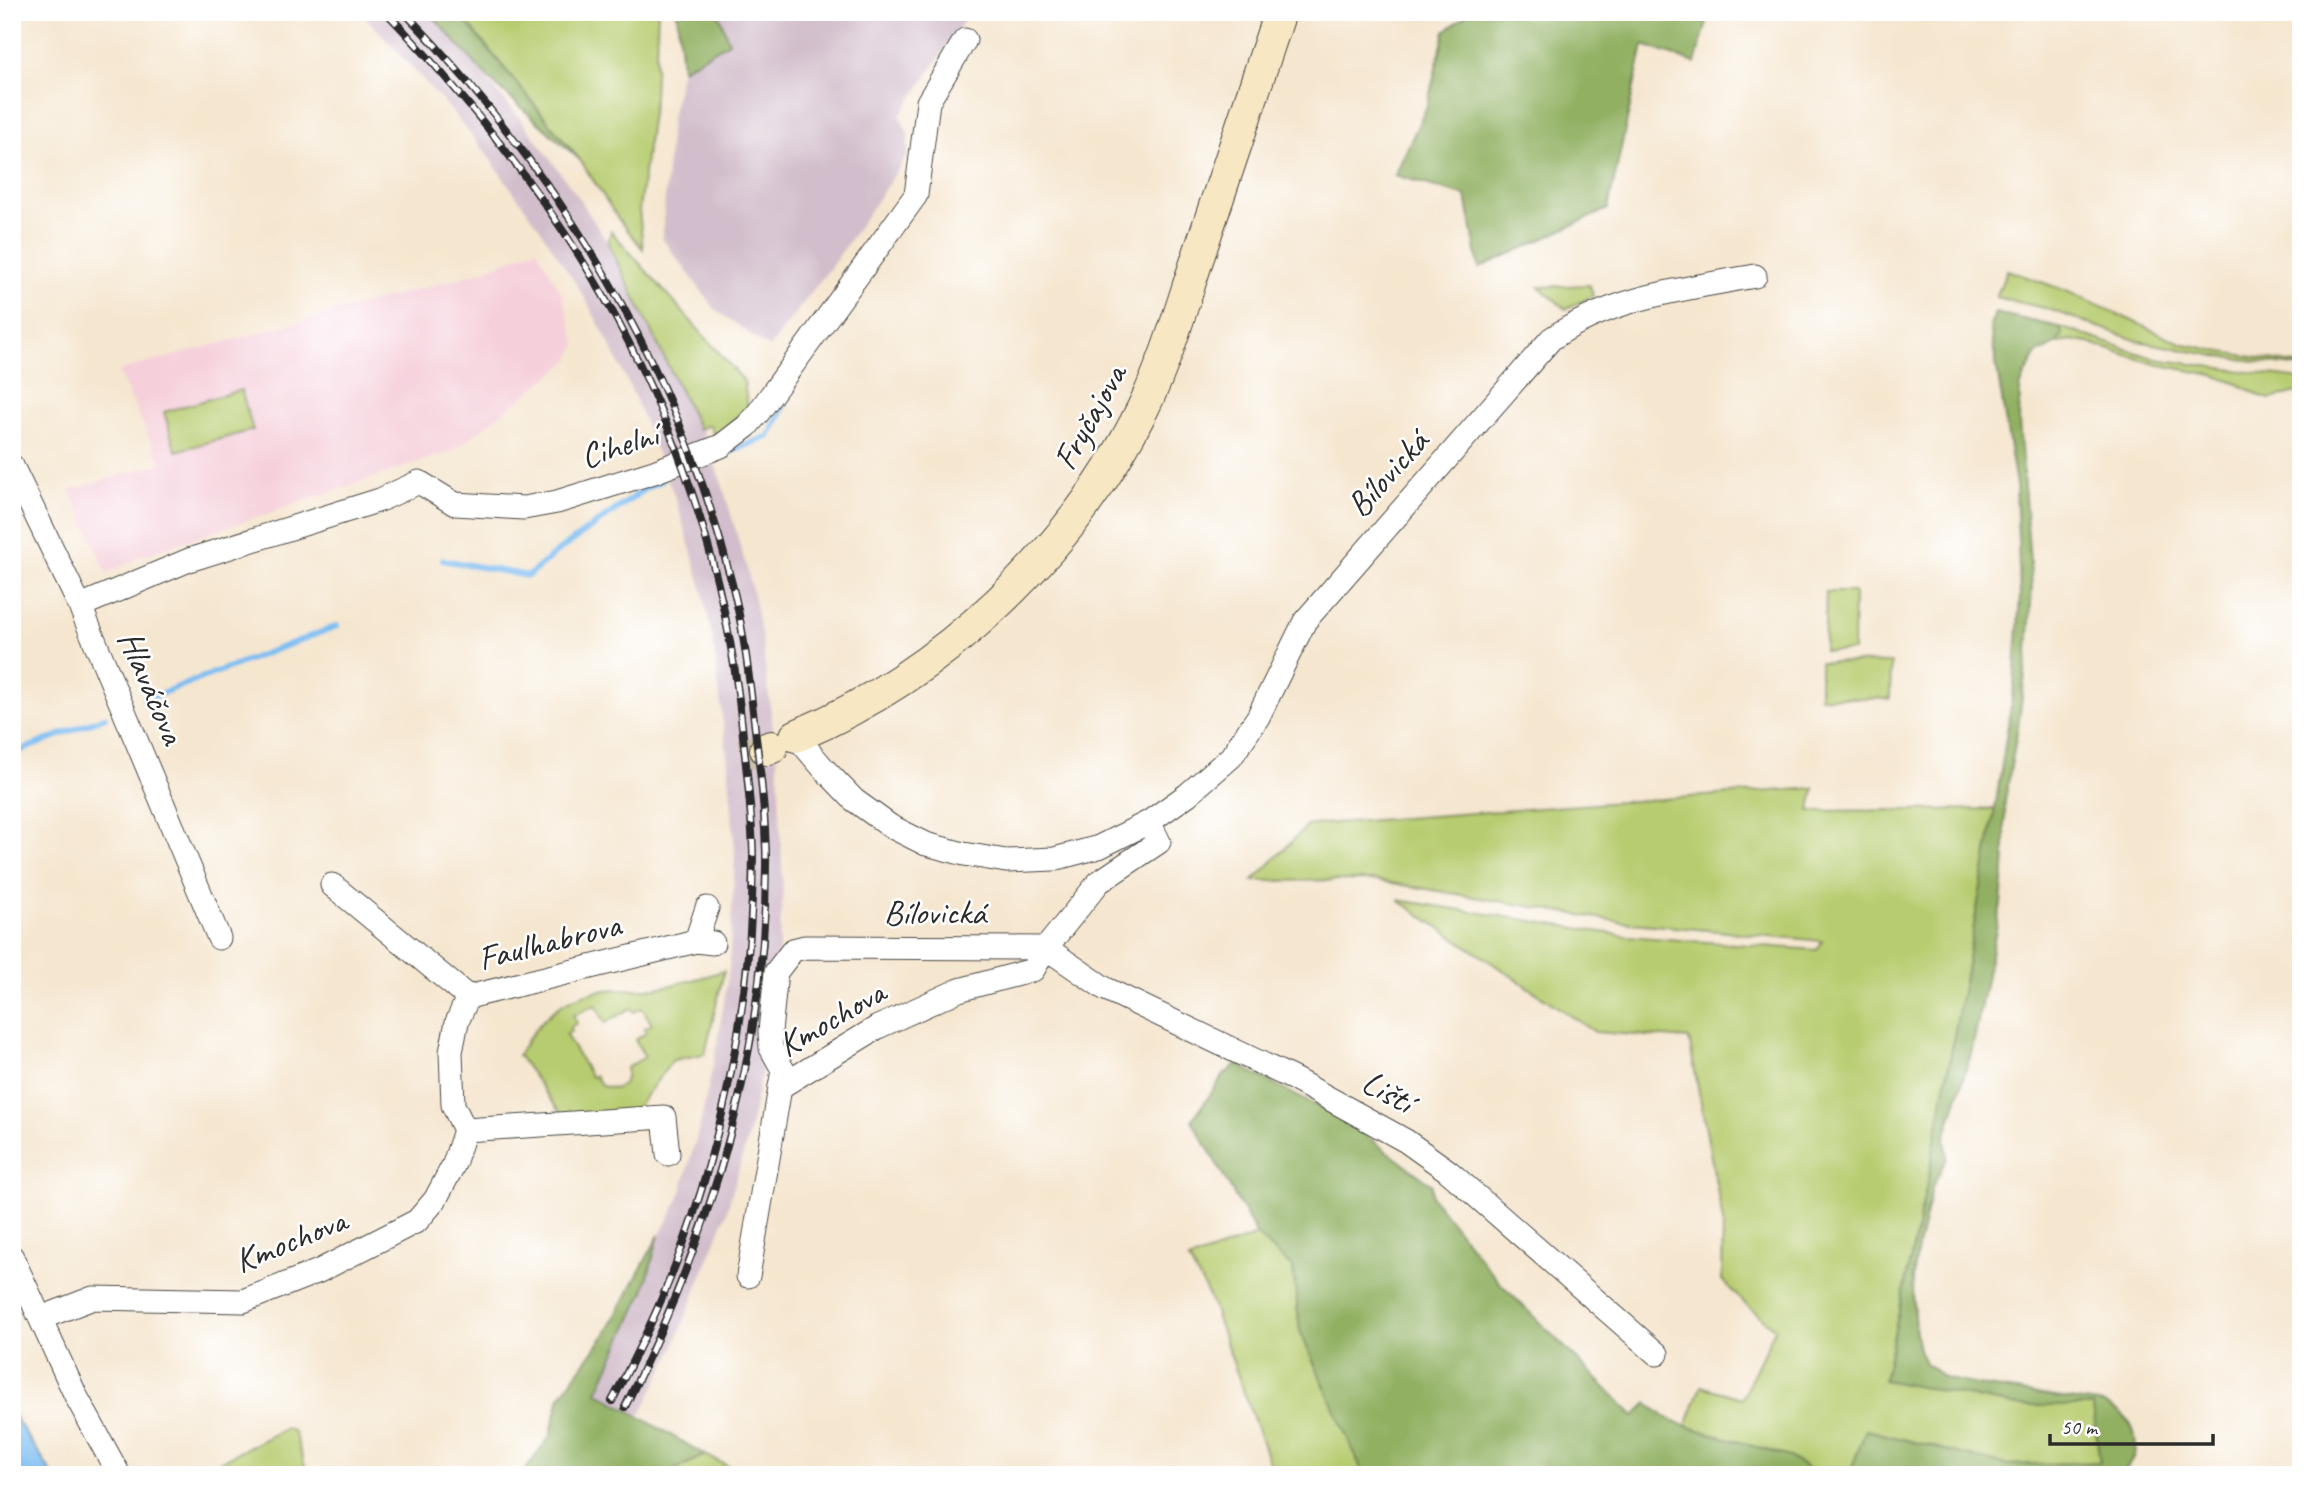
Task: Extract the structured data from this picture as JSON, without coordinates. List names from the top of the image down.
{
  "streets": {
    "main road": ["Fryčajova"],
    "street": [
      "Cihelní",
      "Bílovická",
      "Hlaváčova",
      "Faulhabrova",
      "Kmochova",
      "Liští"
    ]
  },
  "crossings": [
    ["Fryčajova", "Bílovická"],
    ["Cihelní", "Hlaváčova"],
    ["Bílovická", "Kmochova"],
    ["Bílovická", "Liští"],
    ["Kmochova", "Liští"]
  ],
  "scale_bar": "50 m"
}
